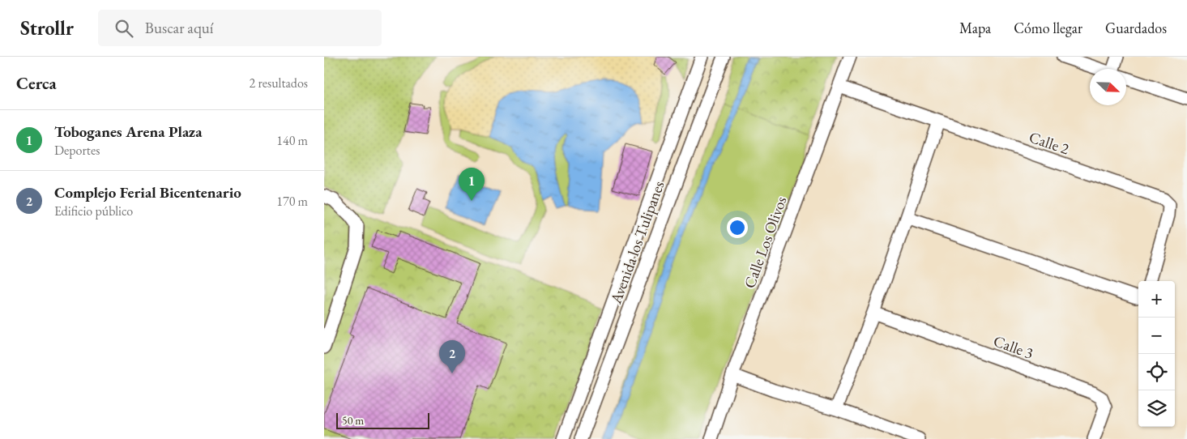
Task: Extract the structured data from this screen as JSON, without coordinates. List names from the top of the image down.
{
  "streets": {
    "street": [
      "Calle 2",
      "Avenida los Tulipanes",
      "Calle Los Olivos",
      "Calle 3"
    ]
  },
  "crossings": [
    ["Calle 2", "Calle Los Olivos"]
  ],
  "scale_bar": "50 m",
  "north": "bottom right",
  "page": {
    "header": "Strollr",
    "search": "Buscar aquí",
    "nav": ["Mapa", "Cómo llegar", "Guardados"],
    "heading": ["Cerca", "2 resultados"],
    "list": [
      {
        "mark": "1",
        "name": "Toboganes Arena Plaza",
        "note": "Deportes",
        "value": "140 m"
      },
      {
        "mark": "2",
        "name": "Complejo Ferial Bicentenario",
        "note": "Edificio público",
        "value": "170 m"
      }
    ],
    "pins": ["1", "2"],
    "map_buttons": ["+", "−"],
    "scale": "50 m"
  }
}
